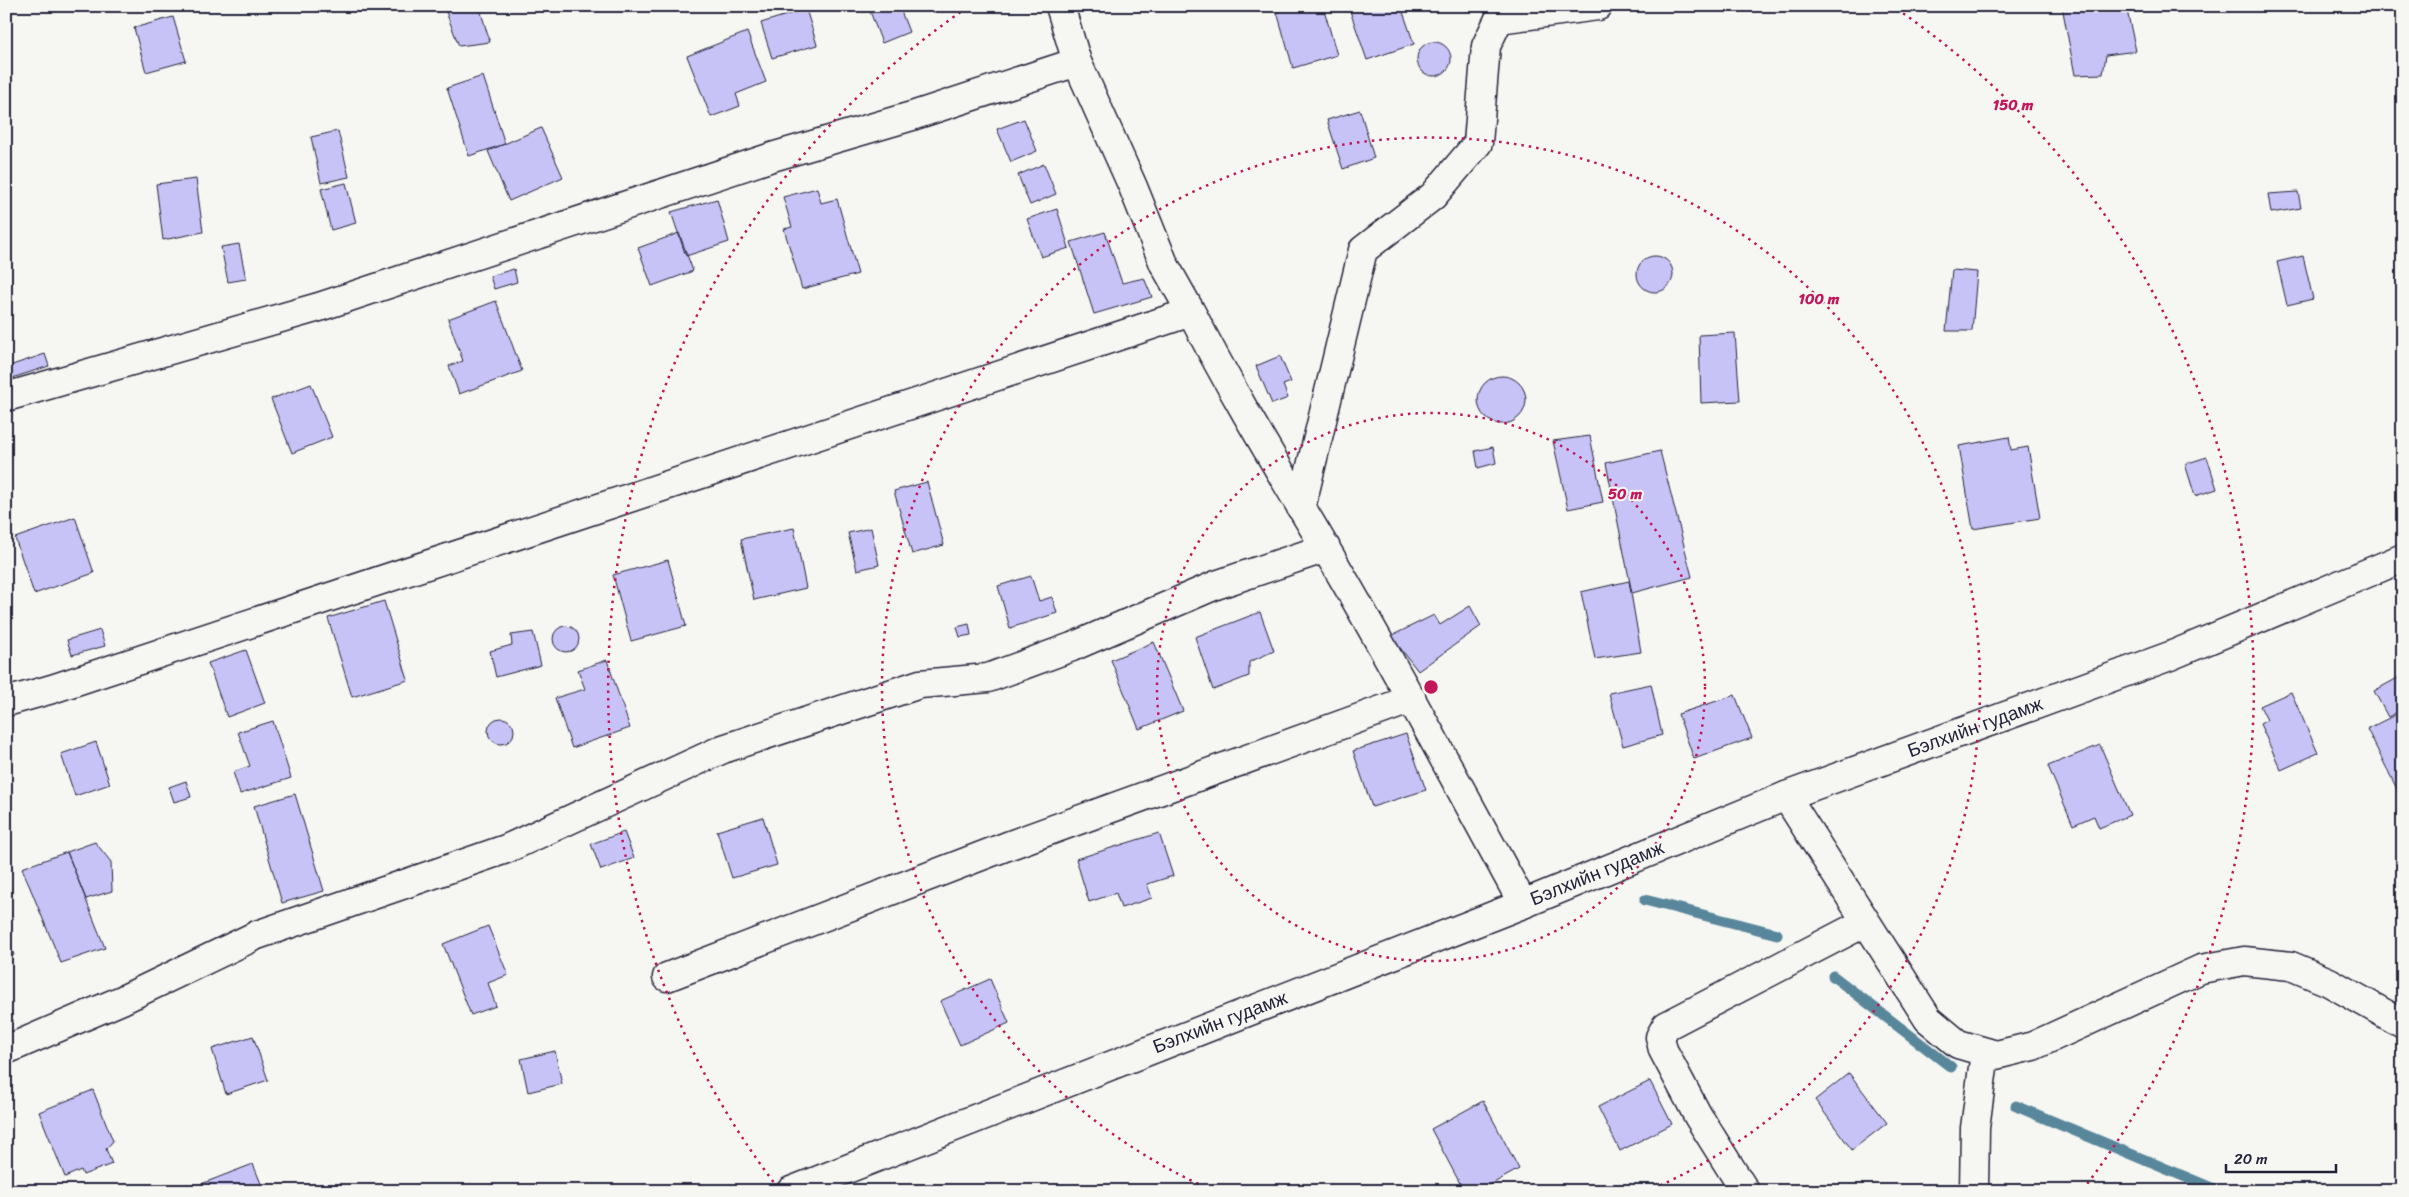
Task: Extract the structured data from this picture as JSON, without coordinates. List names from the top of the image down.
{
  "streets": {
    "street": ["Бэлхийн гудамж"]
  },
  "scale_bar": "20 m",
  "rings": ["150 m", "100 m", "50 m"]
}
